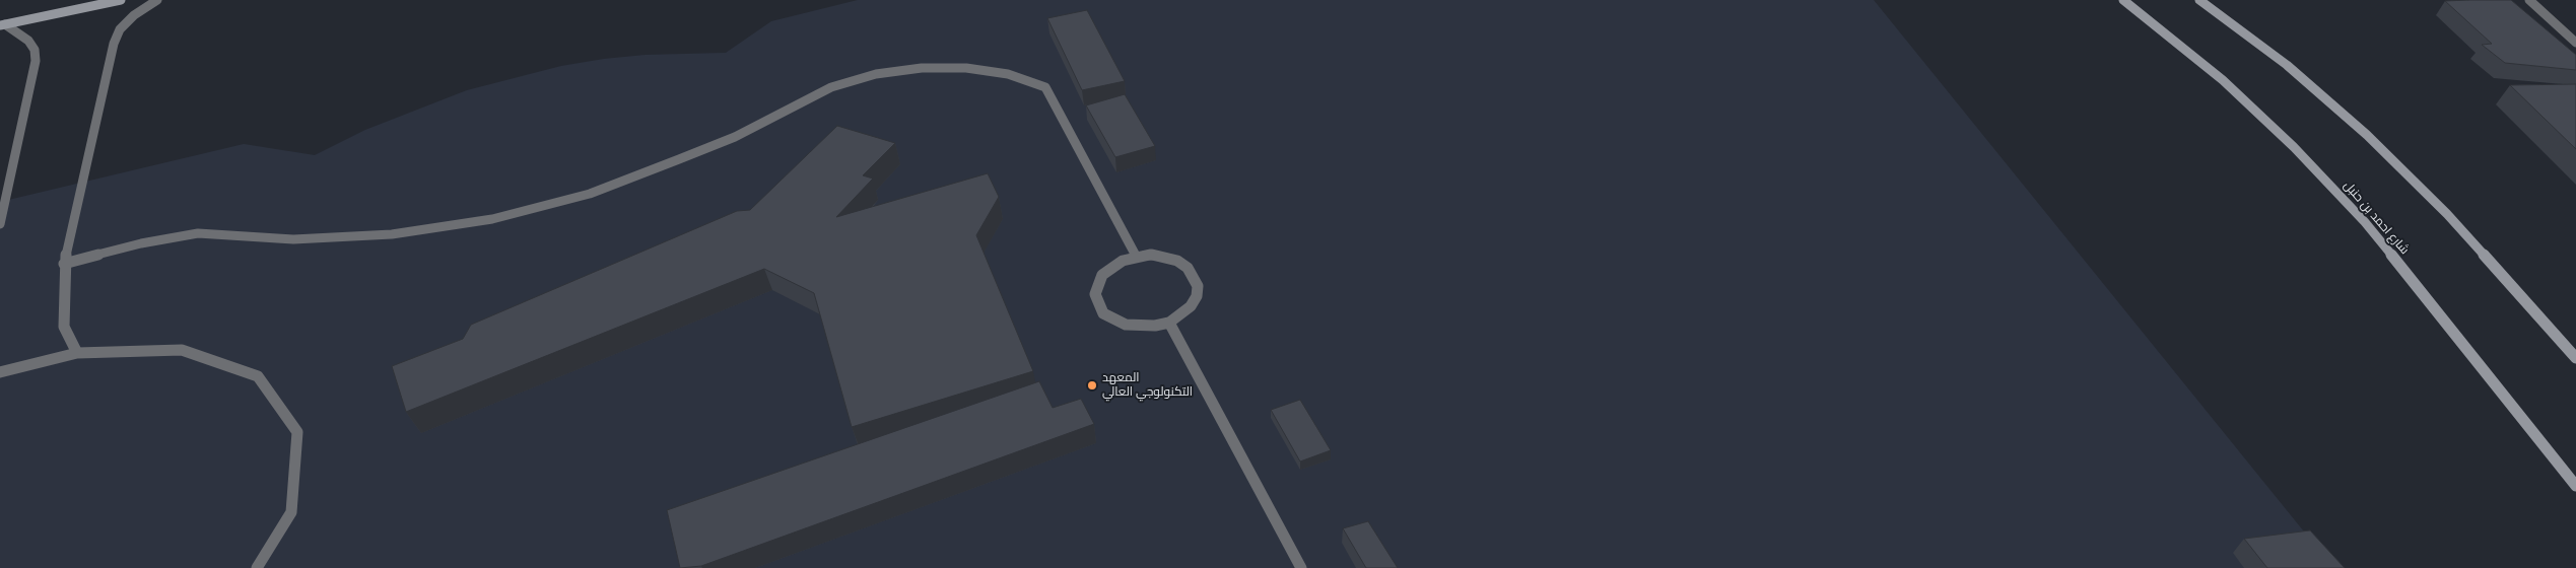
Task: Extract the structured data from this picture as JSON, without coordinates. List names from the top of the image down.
{
  "streets": {
    "street": ["شارع احمد بن حنبل"]
  },
  "places": ["المعهد التكنولوجي العالي"]
}
